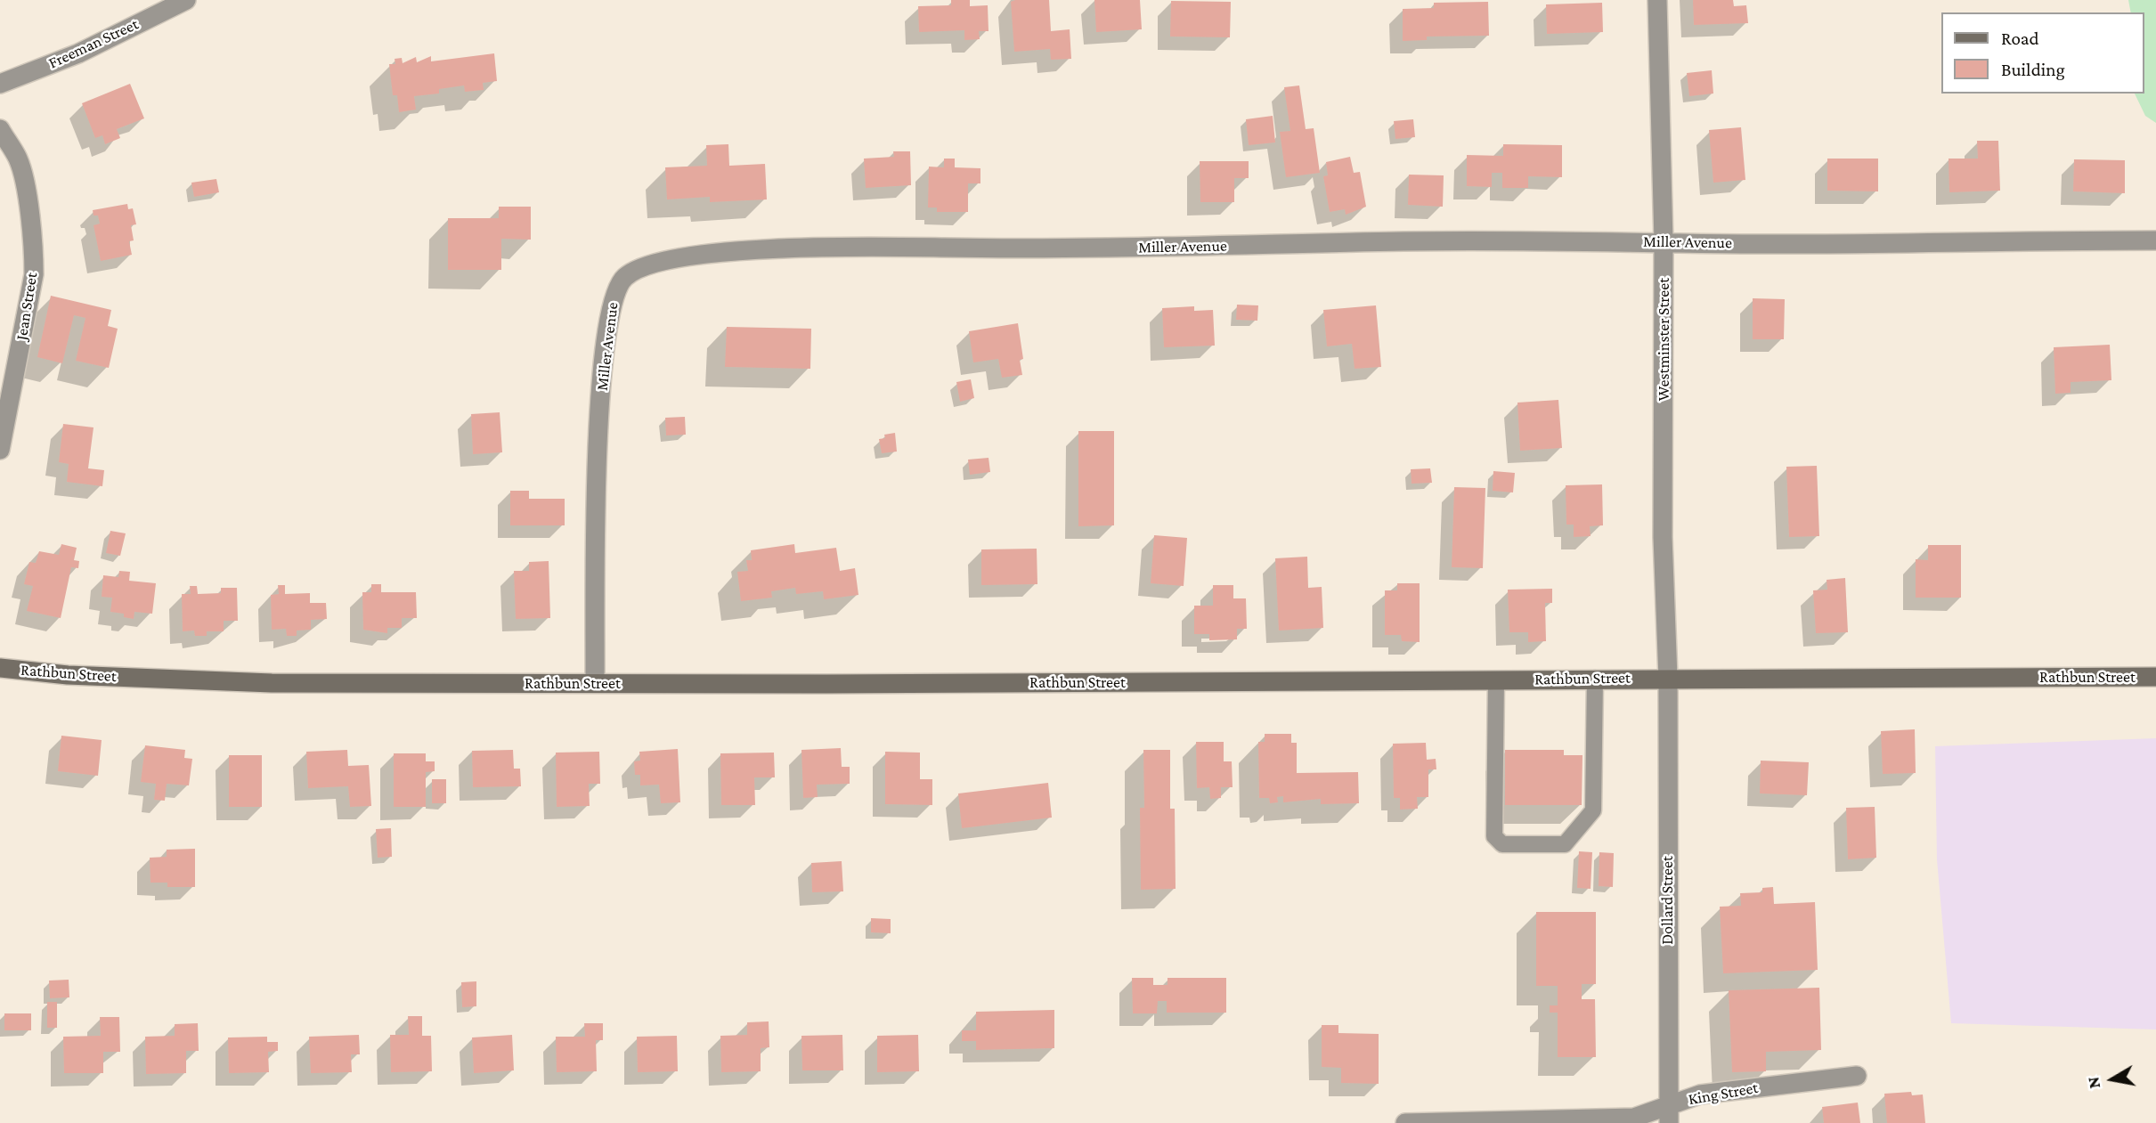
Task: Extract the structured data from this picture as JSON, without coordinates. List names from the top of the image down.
{
  "streets": {
    "street": [
      "Freeman Street",
      "Miller Avenue",
      "Jean Street",
      "Westminster Street",
      "Rathbun Street",
      "Dollard Street",
      "King Street"
    ]
  },
  "crossings": [
    ["Miller Avenue", "Westminster Street"],
    ["Miller Avenue", "Rathbun Street"],
    ["Westminster Street", "Rathbun Street"],
    ["Westminster Street", "Dollard Street"],
    ["Rathbun Street", "Dollard Street"],
    ["Dollard Street", "King Street"]
  ],
  "legend": ["Road", "Building"],
  "north": "left"
}
